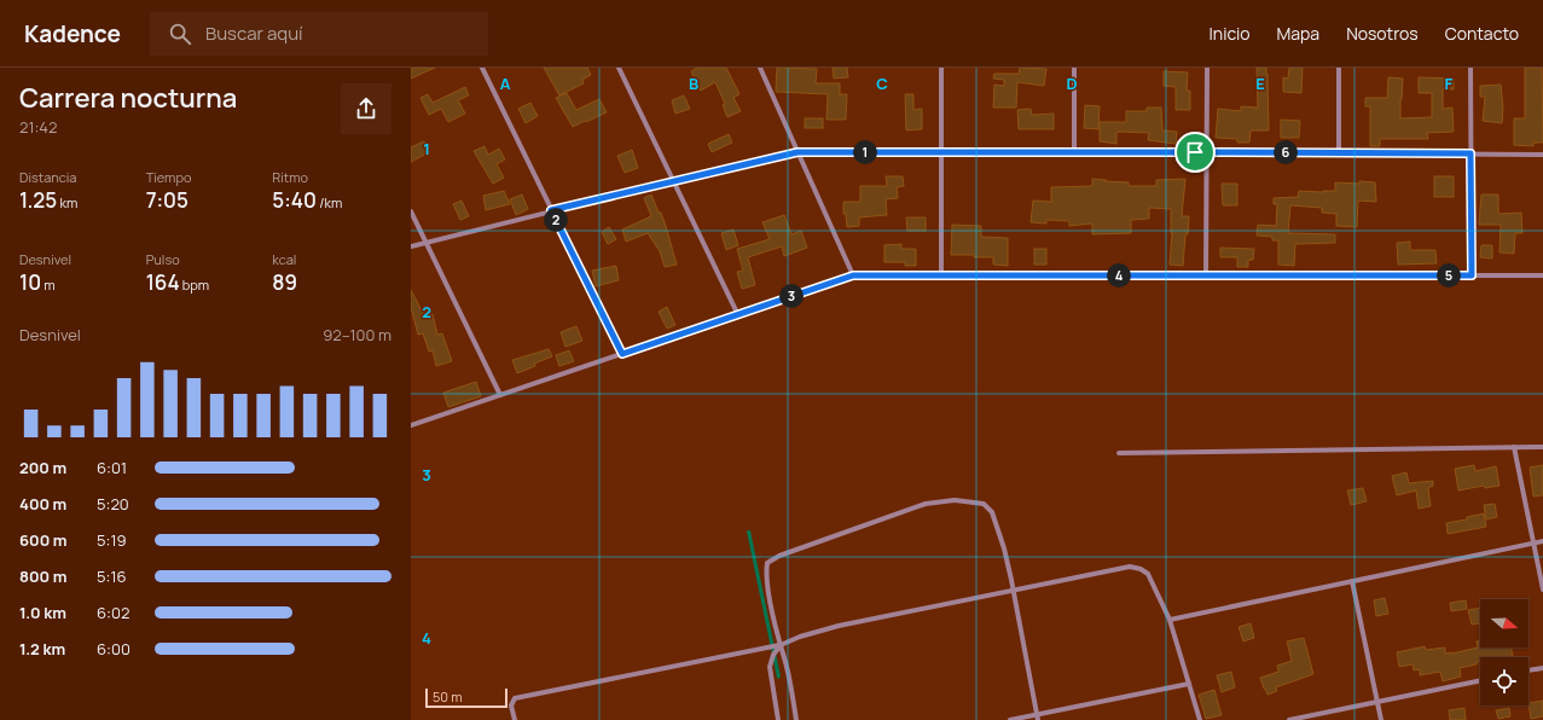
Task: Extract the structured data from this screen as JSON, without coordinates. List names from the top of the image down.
{
  "scale_bar": "50 m",
  "north": "right",
  "page": {
    "header": "Kadence",
    "search": "Buscar aquí",
    "nav": [
      "Inicio",
      "Mapa",
      "Nosotros",
      "Contacto"
    ],
    "heading": ["Carrera nocturna", "21:42"],
    "pins": [
      "1",
      "6",
      "2",
      "4",
      "5",
      "3"
    ],
    "stats": [
      ["Distancia", "1.25 km"],
      ["Tiempo", "7:05"],
      ["Ritmo", "5:40 /km"],
      ["Desnivel", "10 m"],
      ["Pulso", "164 bpm"],
      ["kcal", "89"]
    ],
    "chart": ["Desnivel", "92–100 m"],
    "list": [
      {
        "name": "200 m",
        "note": "6:01"
      },
      {
        "name": "400 m",
        "note": "5:20"
      },
      {
        "name": "600 m",
        "note": "5:19"
      },
      {
        "name": "800 m",
        "note": "5:16"
      },
      {
        "name": "1.0 km",
        "note": "6:02"
      },
      {
        "name": "1.2 km",
        "note": "6:00"
      }
    ],
    "scale": "50 m"
  },
  "grid": {
    "columns": [
      "A",
      "B",
      "C",
      "D",
      "E",
      "F"
    ],
    "rows": [
      "1",
      "2",
      "3",
      "4"
    ]
  }
}
